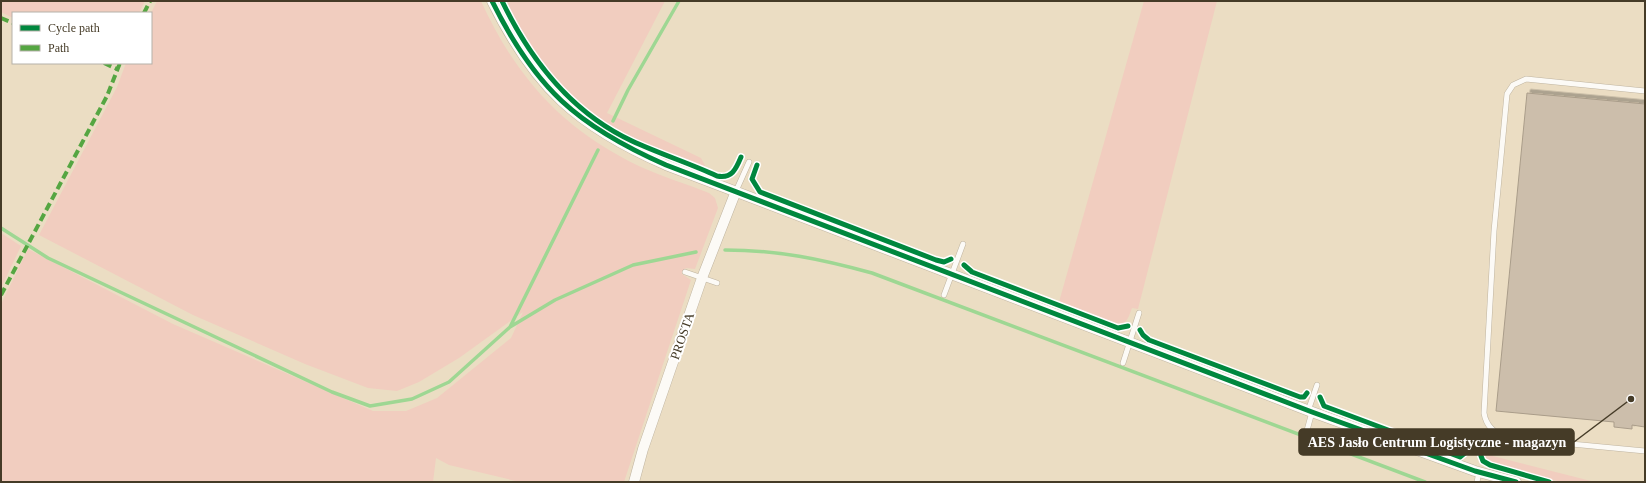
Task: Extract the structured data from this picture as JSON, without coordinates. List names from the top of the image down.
{
  "streets": {
    "street": ["PROSTA"]
  },
  "places": ["AES Jasło Centrum Logistyczne - magazyn"],
  "legend": ["Cycle path", "Path"]
}
